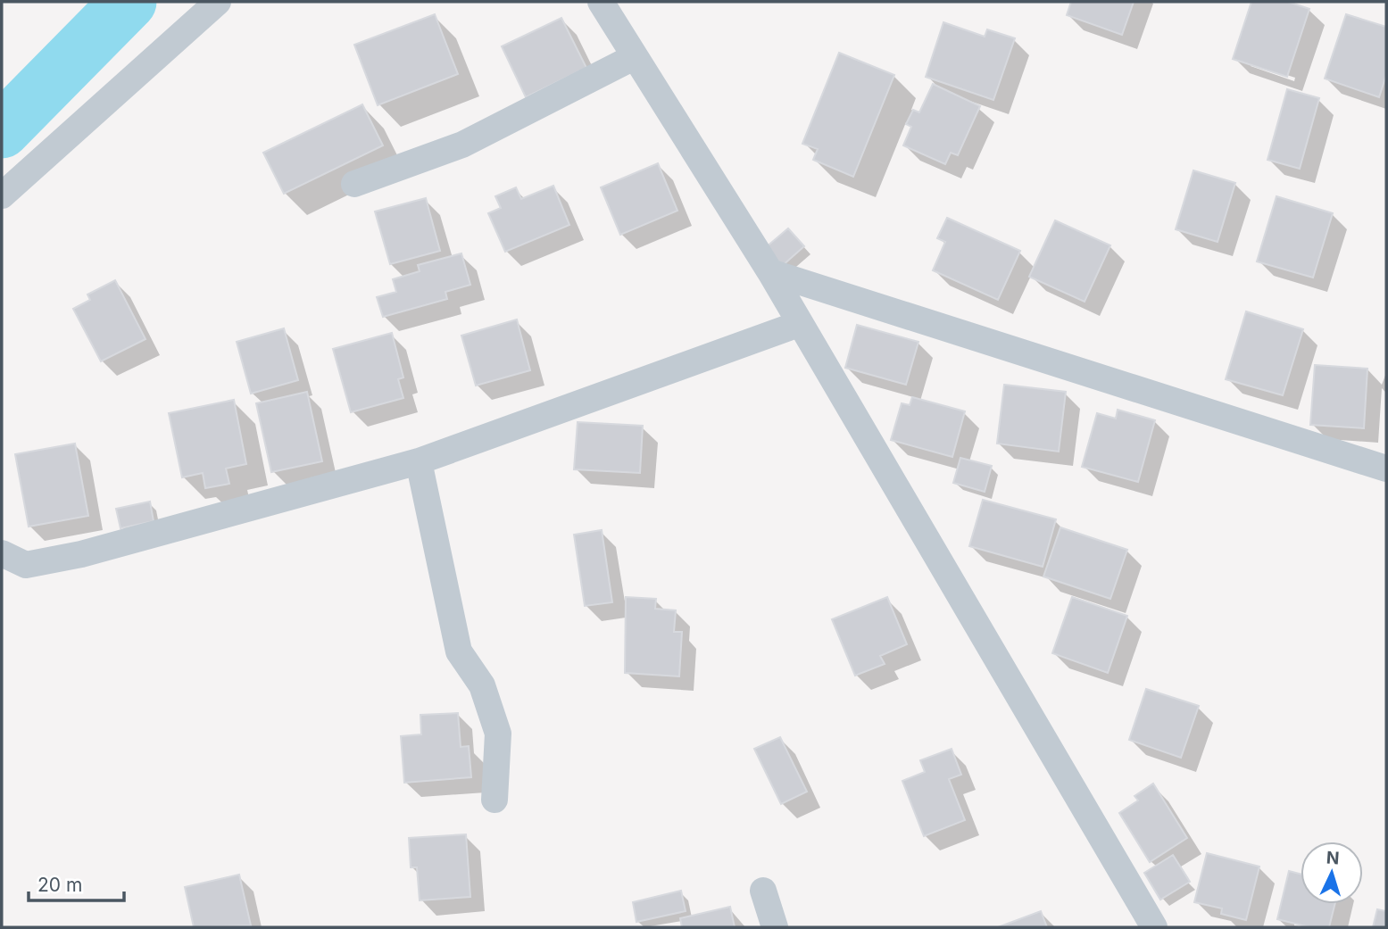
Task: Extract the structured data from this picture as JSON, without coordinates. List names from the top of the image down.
{
  "scale_bar": "20 m",
  "north": "top"
}
